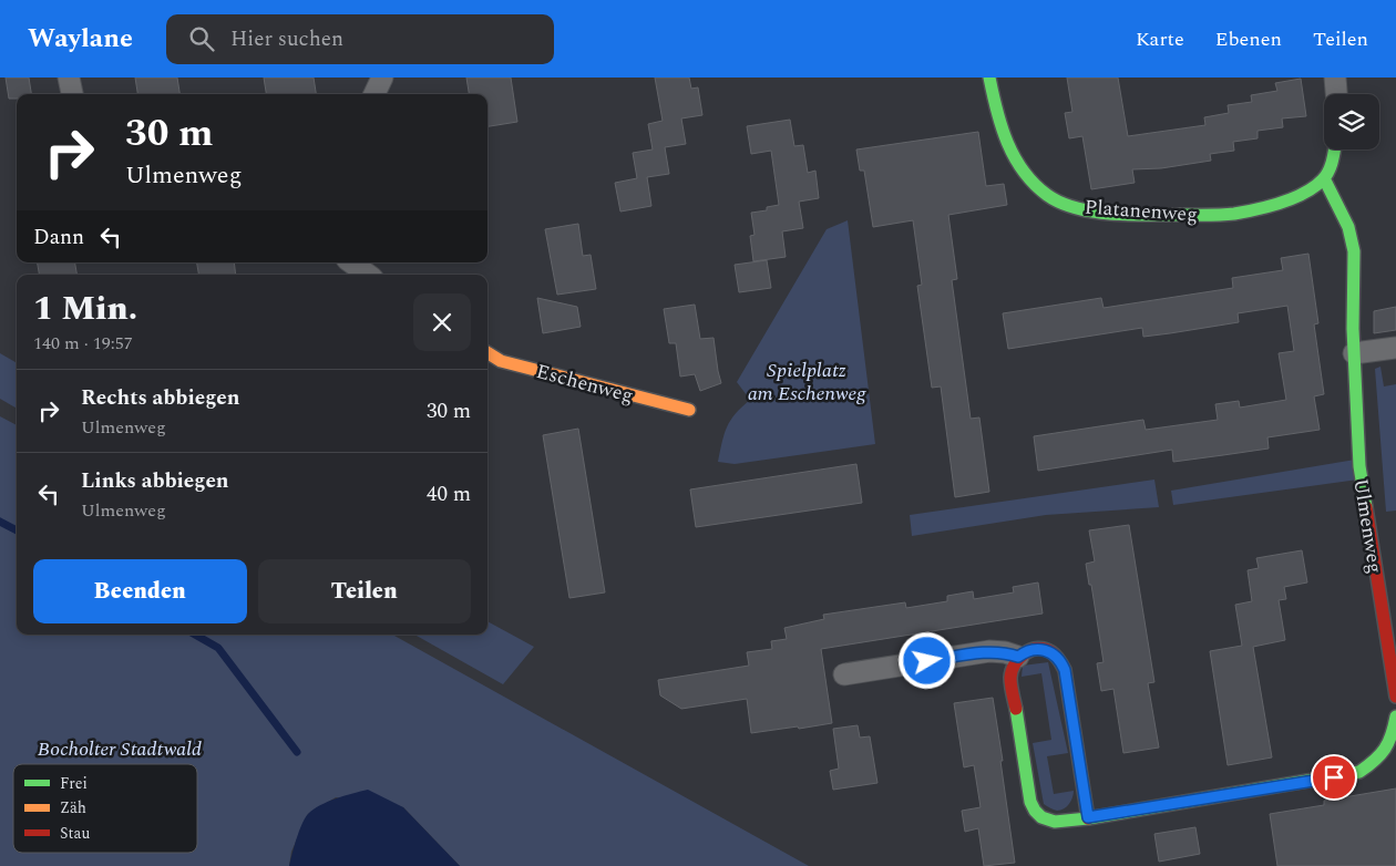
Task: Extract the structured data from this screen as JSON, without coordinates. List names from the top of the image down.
{
  "streets": {
    "street": ["Platanenweg", "Eschenweg", "Ulmenweg"]
  },
  "crossings": [
    ["Platanenweg", "Ulmenweg"]
  ],
  "parks": ["Spielplatz am Eschenweg", "Bocholter Stadtwald"],
  "legend": ["Frei", "Zäh", "Stau"],
  "page": {
    "header": "Waylane",
    "search": "Hier suchen",
    "nav": ["Karte", "Ebenen", "Teilen"],
    "turn": ["30 m", "Ulmenweg"],
    "then": "Dann",
    "heading": ["1 Min.", "140 m · 19:57"],
    "list": [
      {
        "name": "Rechts abbiegen",
        "note": "Ulmenweg",
        "value": "30 m"
      },
      {
        "name": "Links abbiegen",
        "note": "Ulmenweg",
        "value": "40 m"
      }
    ],
    "buttons": ["Beenden", "Teilen"]
  }
}
